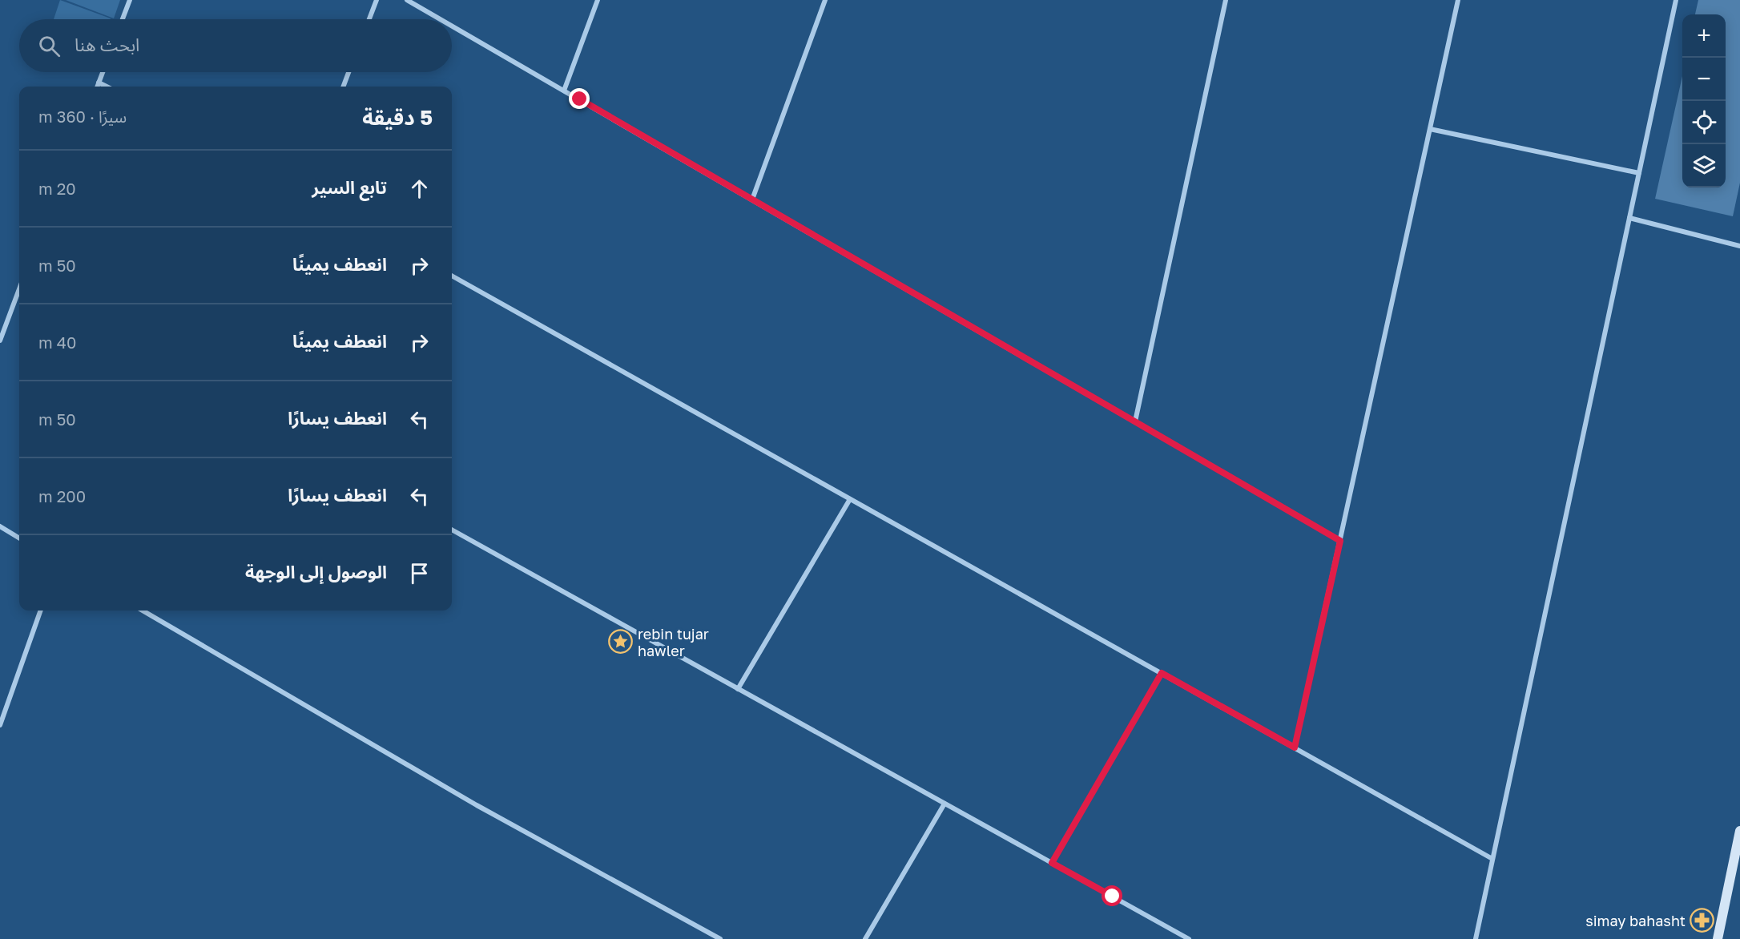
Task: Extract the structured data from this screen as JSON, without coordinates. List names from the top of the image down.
{
  "places": {
    "place": ["rebin tujar hawler"],
    "pharmacy": ["simay bahasht"]
  },
  "page": {
    "map_buttons": ["+", "−"],
    "search": "ابحث هنا",
    "heading": ["5 دقيقة", "سيرًا · 360 m"],
    "list": [
      ["تابع السير", "20 m"],
      ["انعطف يمينًا", "50 m"],
      ["انعطف يمينًا", "40 m"],
      ["انعطف يسارًا", "50 m"],
      ["انعطف يسارًا", "200 m"],
      "الوصول إلى الوجهة"
    ]
  }
}
